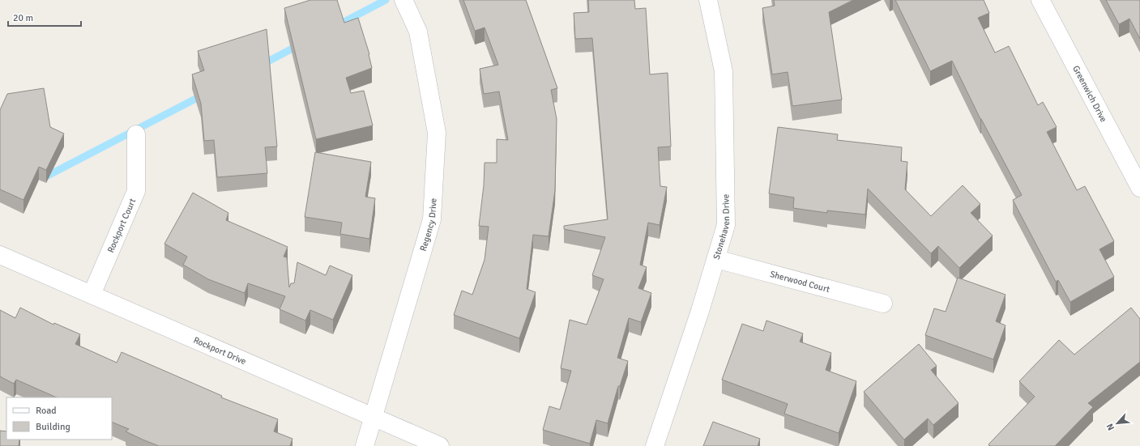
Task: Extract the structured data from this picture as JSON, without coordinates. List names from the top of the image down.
{
  "streets": {
    "street": [
      "Greenwich Drive",
      "Regency Drive",
      "Rockport Court",
      "Stonehaven Drive",
      "Sherwood Court",
      "Rockport Drive"
    ]
  },
  "crossings": [
    ["Regency Drive", "Rockport Drive"],
    ["Rockport Court", "Rockport Drive"],
    ["Stonehaven Drive", "Sherwood Court"]
  ],
  "legend": ["Road", "Building"],
  "scale_bar": "20 m",
  "north": "bottom left"
}
